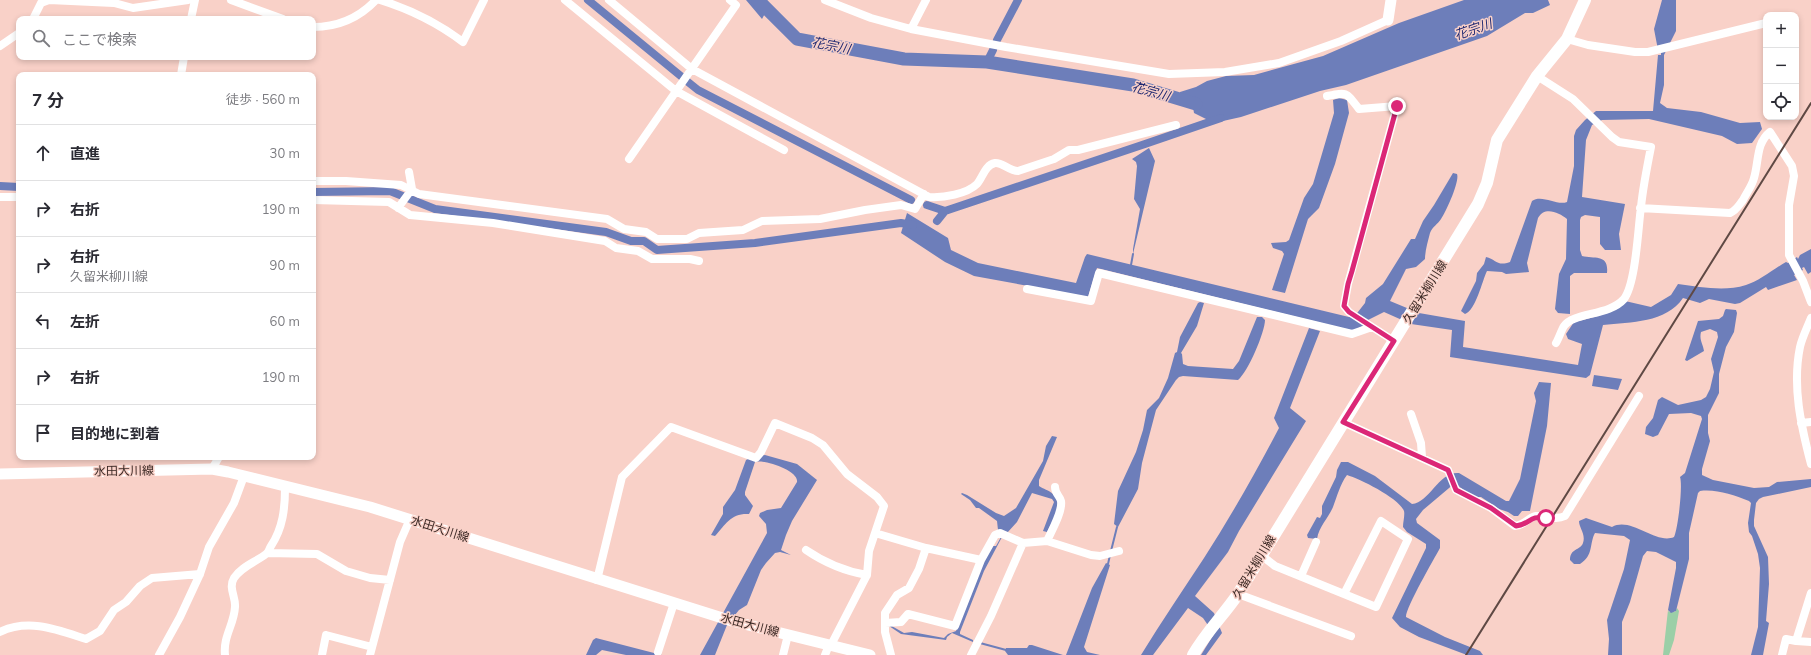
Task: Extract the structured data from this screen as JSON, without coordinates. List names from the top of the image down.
{
  "streets": {
    "main road": ["久留米柳川線", "水田大川線"]
  },
  "water": ["花宗川"],
  "page": {
    "map_buttons": ["+", "−"],
    "search": "ここで検索",
    "heading": ["7 分", "徒歩 · 560 m"],
    "list": [
      ["直進", "30 m"],
      ["右折", "190 m"],
      ["右折", "久留米柳川線", "90 m"],
      ["左折", "60 m"],
      ["右折", "190 m"],
      "目的地に到着"
    ]
  }
}
